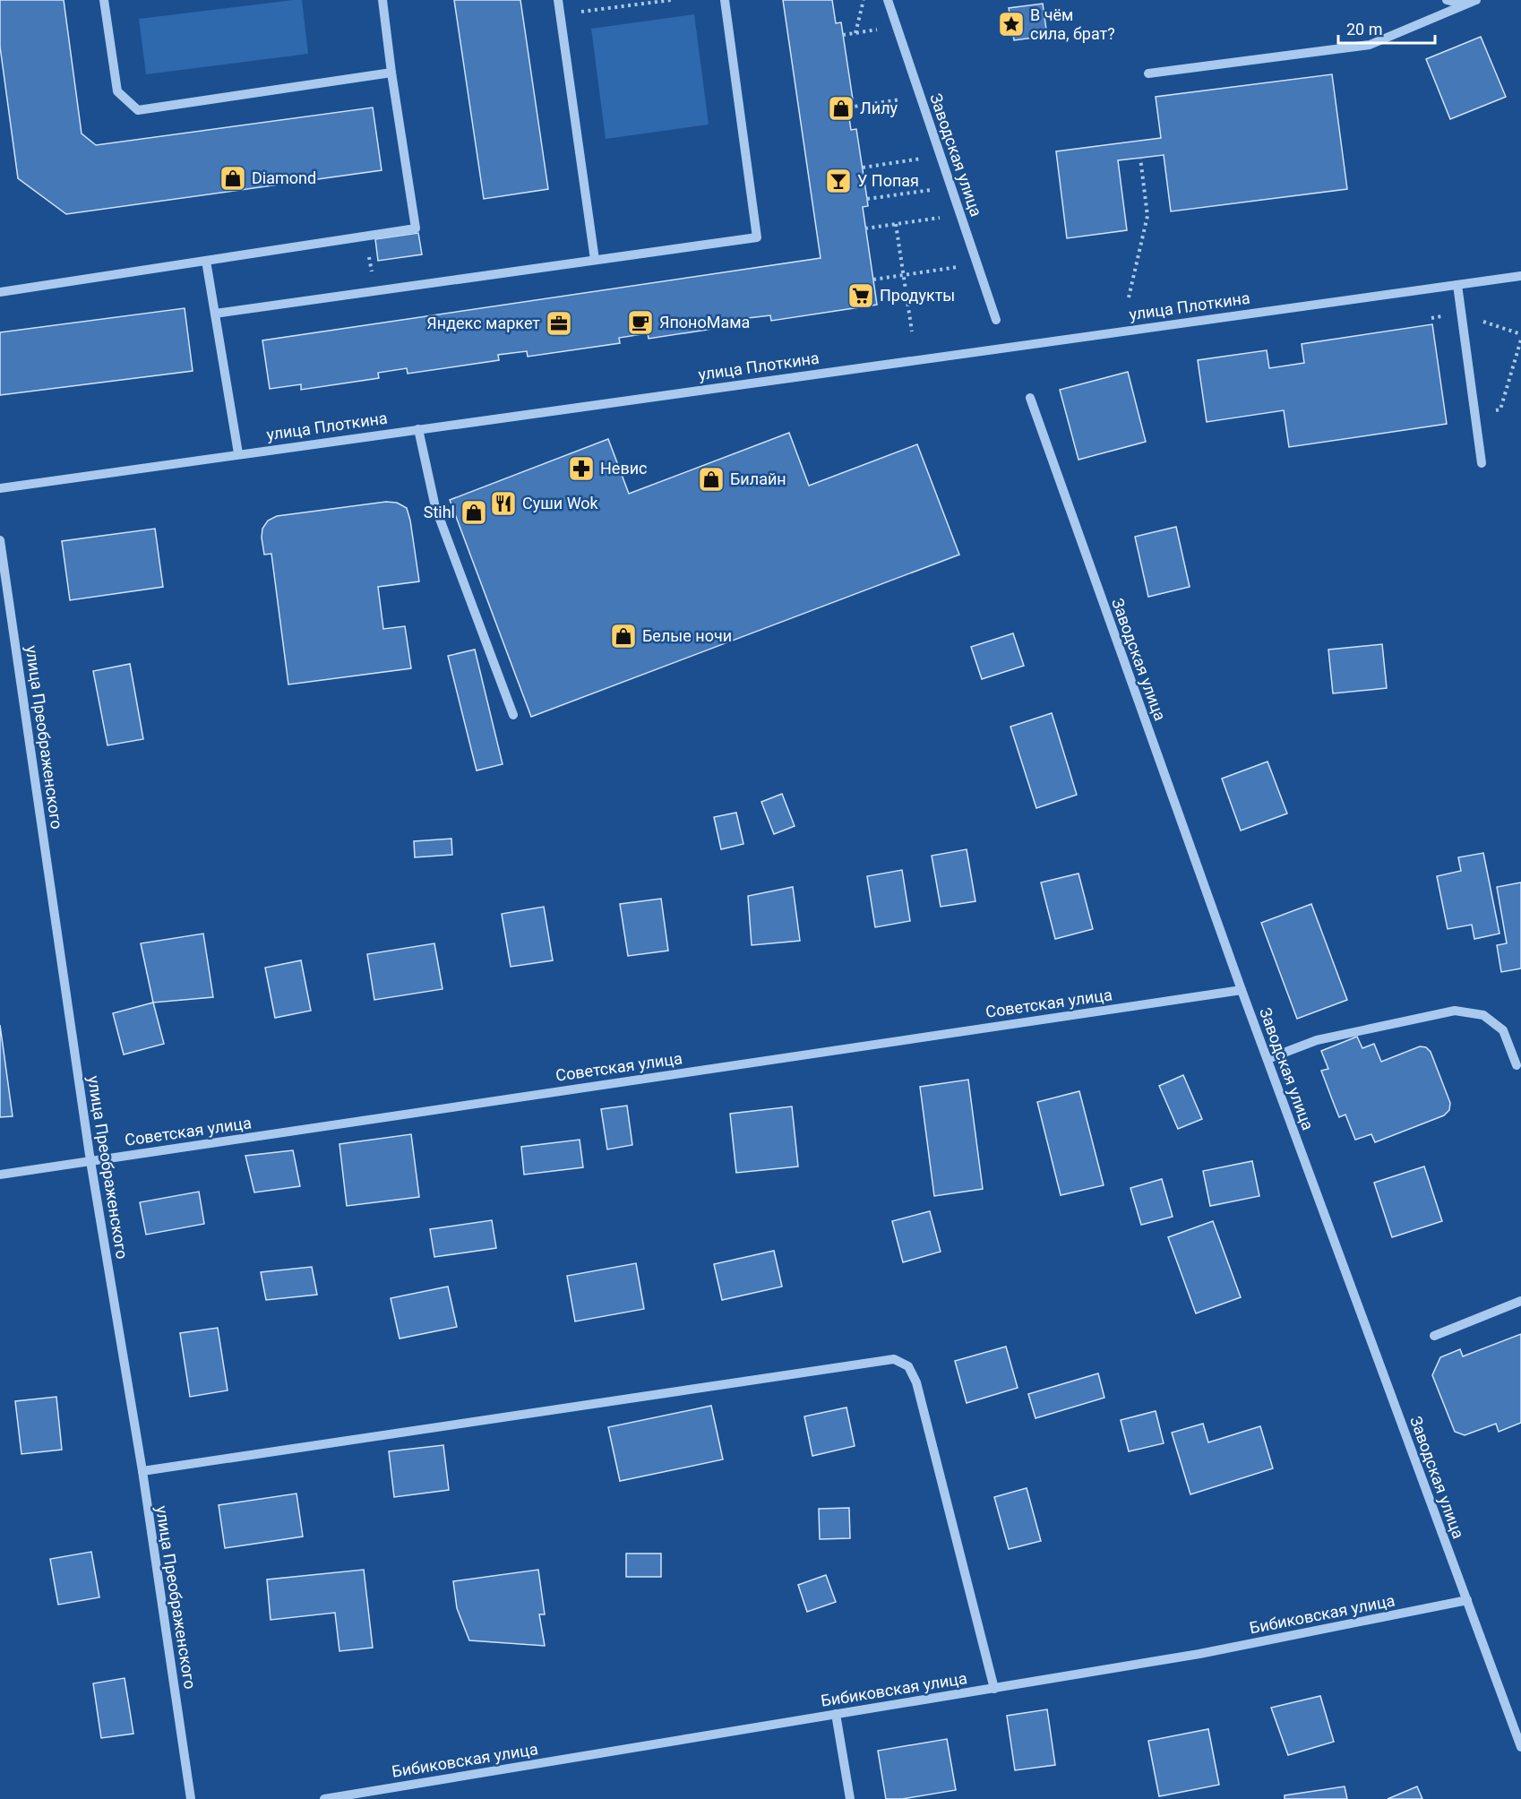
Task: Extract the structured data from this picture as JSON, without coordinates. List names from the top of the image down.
{
  "streets": {
    "street": [
      "Заводская улица",
      "улица Плоткина",
      "улица Преображенского",
      "Советская улица",
      "Бибиковская улица"
    ]
  },
  "crossings": [
    ["Заводская улица", "Советская улица"],
    ["Заводская улица", "Бибиковская улица"],
    ["улица Преображенского", "Советская улица"]
  ],
  "places": {
    "place": ["В чём сила, брат?"],
    "shop": [
      "Лилу",
      "Diamond",
      "Билайн",
      "Stihl",
      "Белые ночи"
    ],
    "bar": ["У Попая"],
    "supermarket": ["Продукты"],
    "cafe": ["ЯпоноМама"],
    "office": ["Яндекс маркет"],
    "pharmacy": ["Невис"],
    "restaurant": ["Суши Wok"]
  },
  "scale_bar": "20 m"
}
